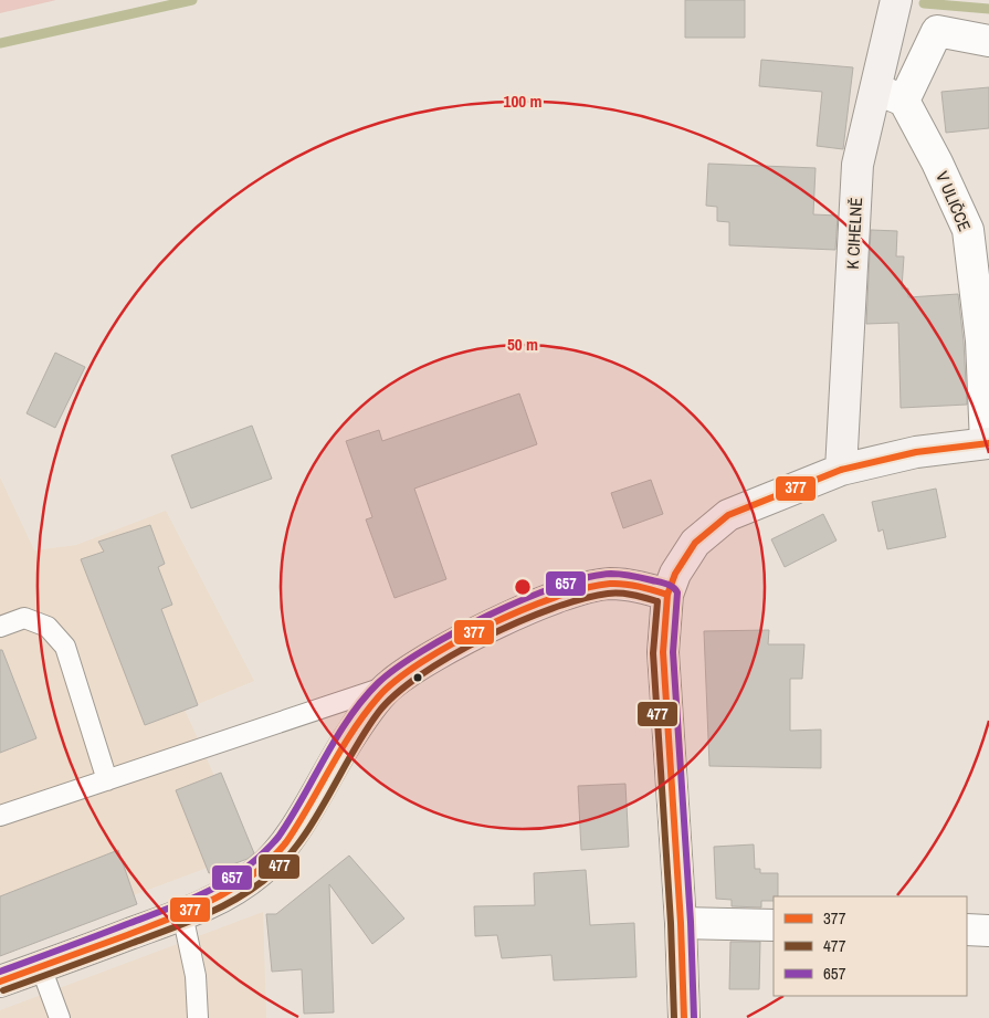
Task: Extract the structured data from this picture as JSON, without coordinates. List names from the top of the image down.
{
  "streets": {
    "street": ["V ULIČCE", "K CIHELNĚ"]
  },
  "lines": ["transit line 377", "transit line 657", "transit line 477"],
  "legend": ["377", "477", "657"],
  "rings": ["100 m", "50 m"]
}
